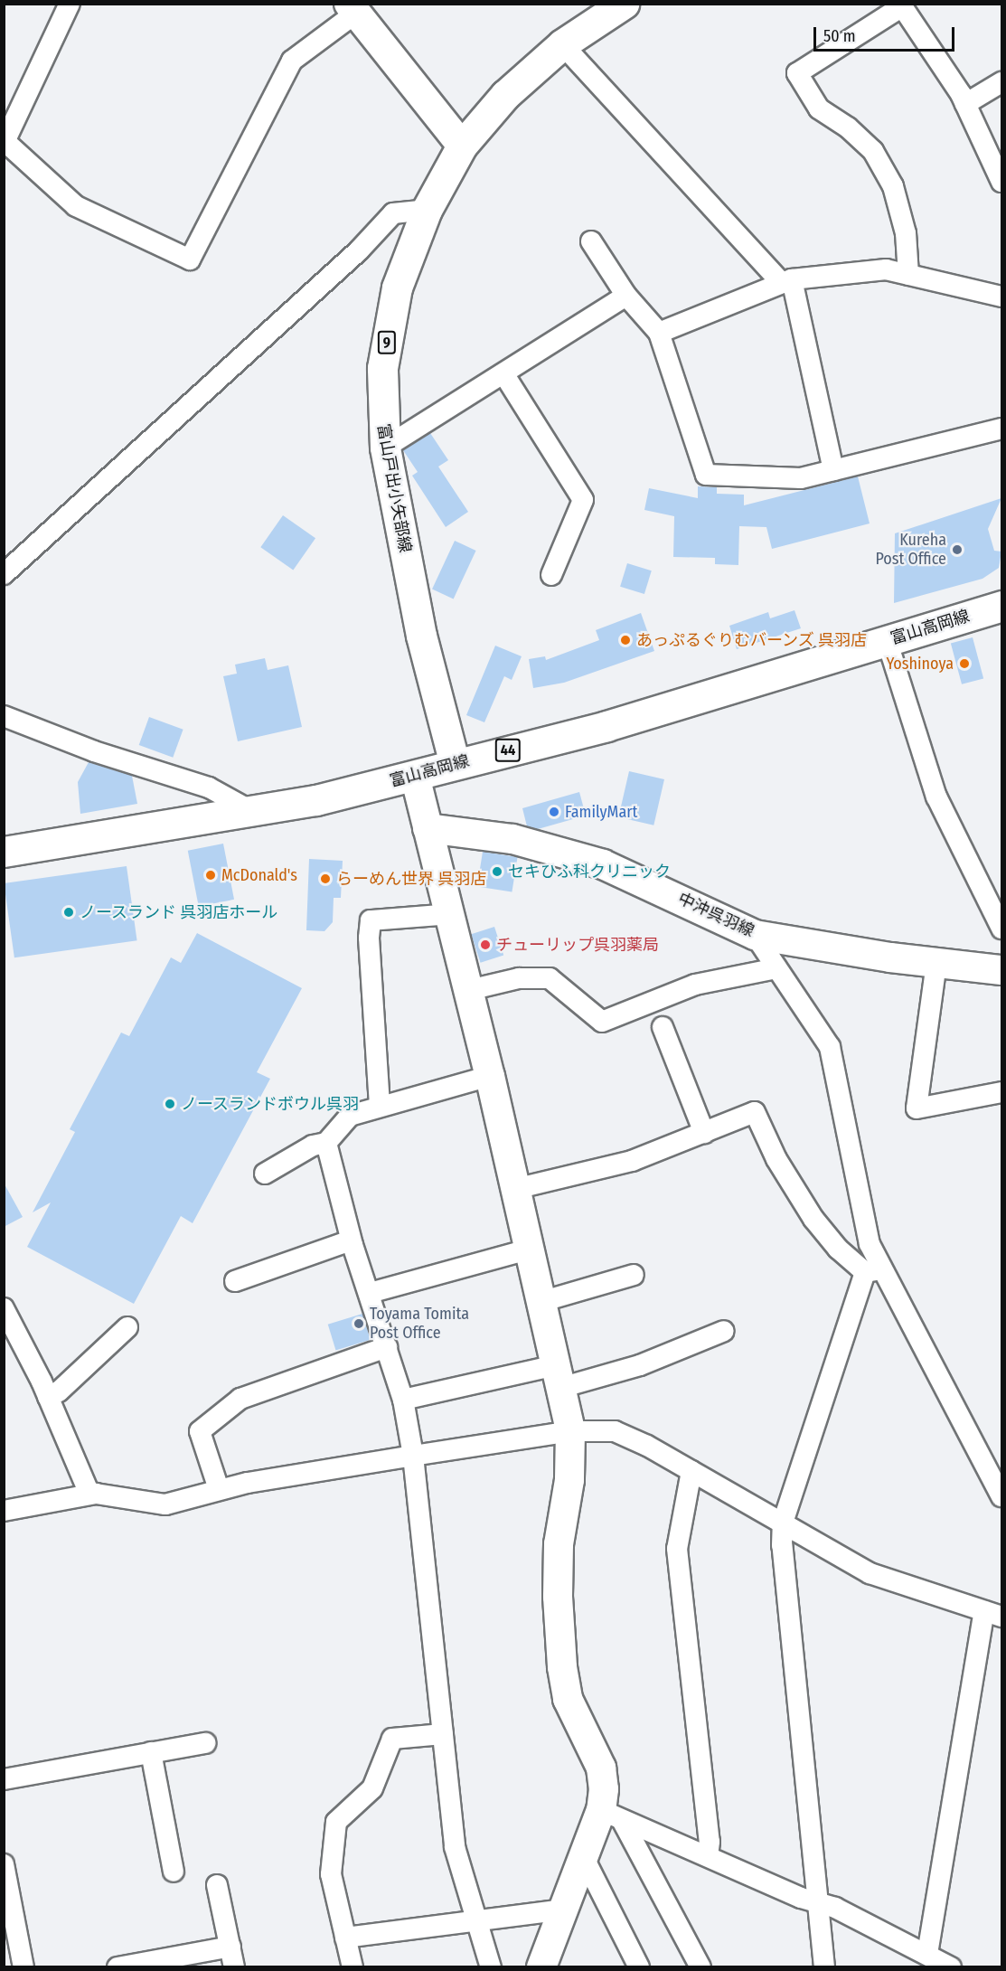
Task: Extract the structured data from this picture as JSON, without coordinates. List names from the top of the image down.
{
  "streets": {
    "main road": [
      "9",
      "富山戸出小矢部線",
      "富山高岡線",
      "44"
    ],
    "street": ["中沖呉羽線"]
  },
  "crossings": [
    ["富山戸出小矢部線", "富山高岡線"]
  ],
  "places": [
    "Kureha Post Office",
    "あっぷるぐりむバーンズ 呉羽店",
    "Yoshinoya",
    "FamilyMart",
    "セキひふ科クリニック",
    "McDonald's",
    "らーめん世界 呉羽店",
    "ノースランド 呉羽店ホール",
    "チューリップ呉羽薬局",
    "ノースランドボウル呉羽",
    "Toyama Tomita Post Office"
  ],
  "scale_bar": "50 m"
}
